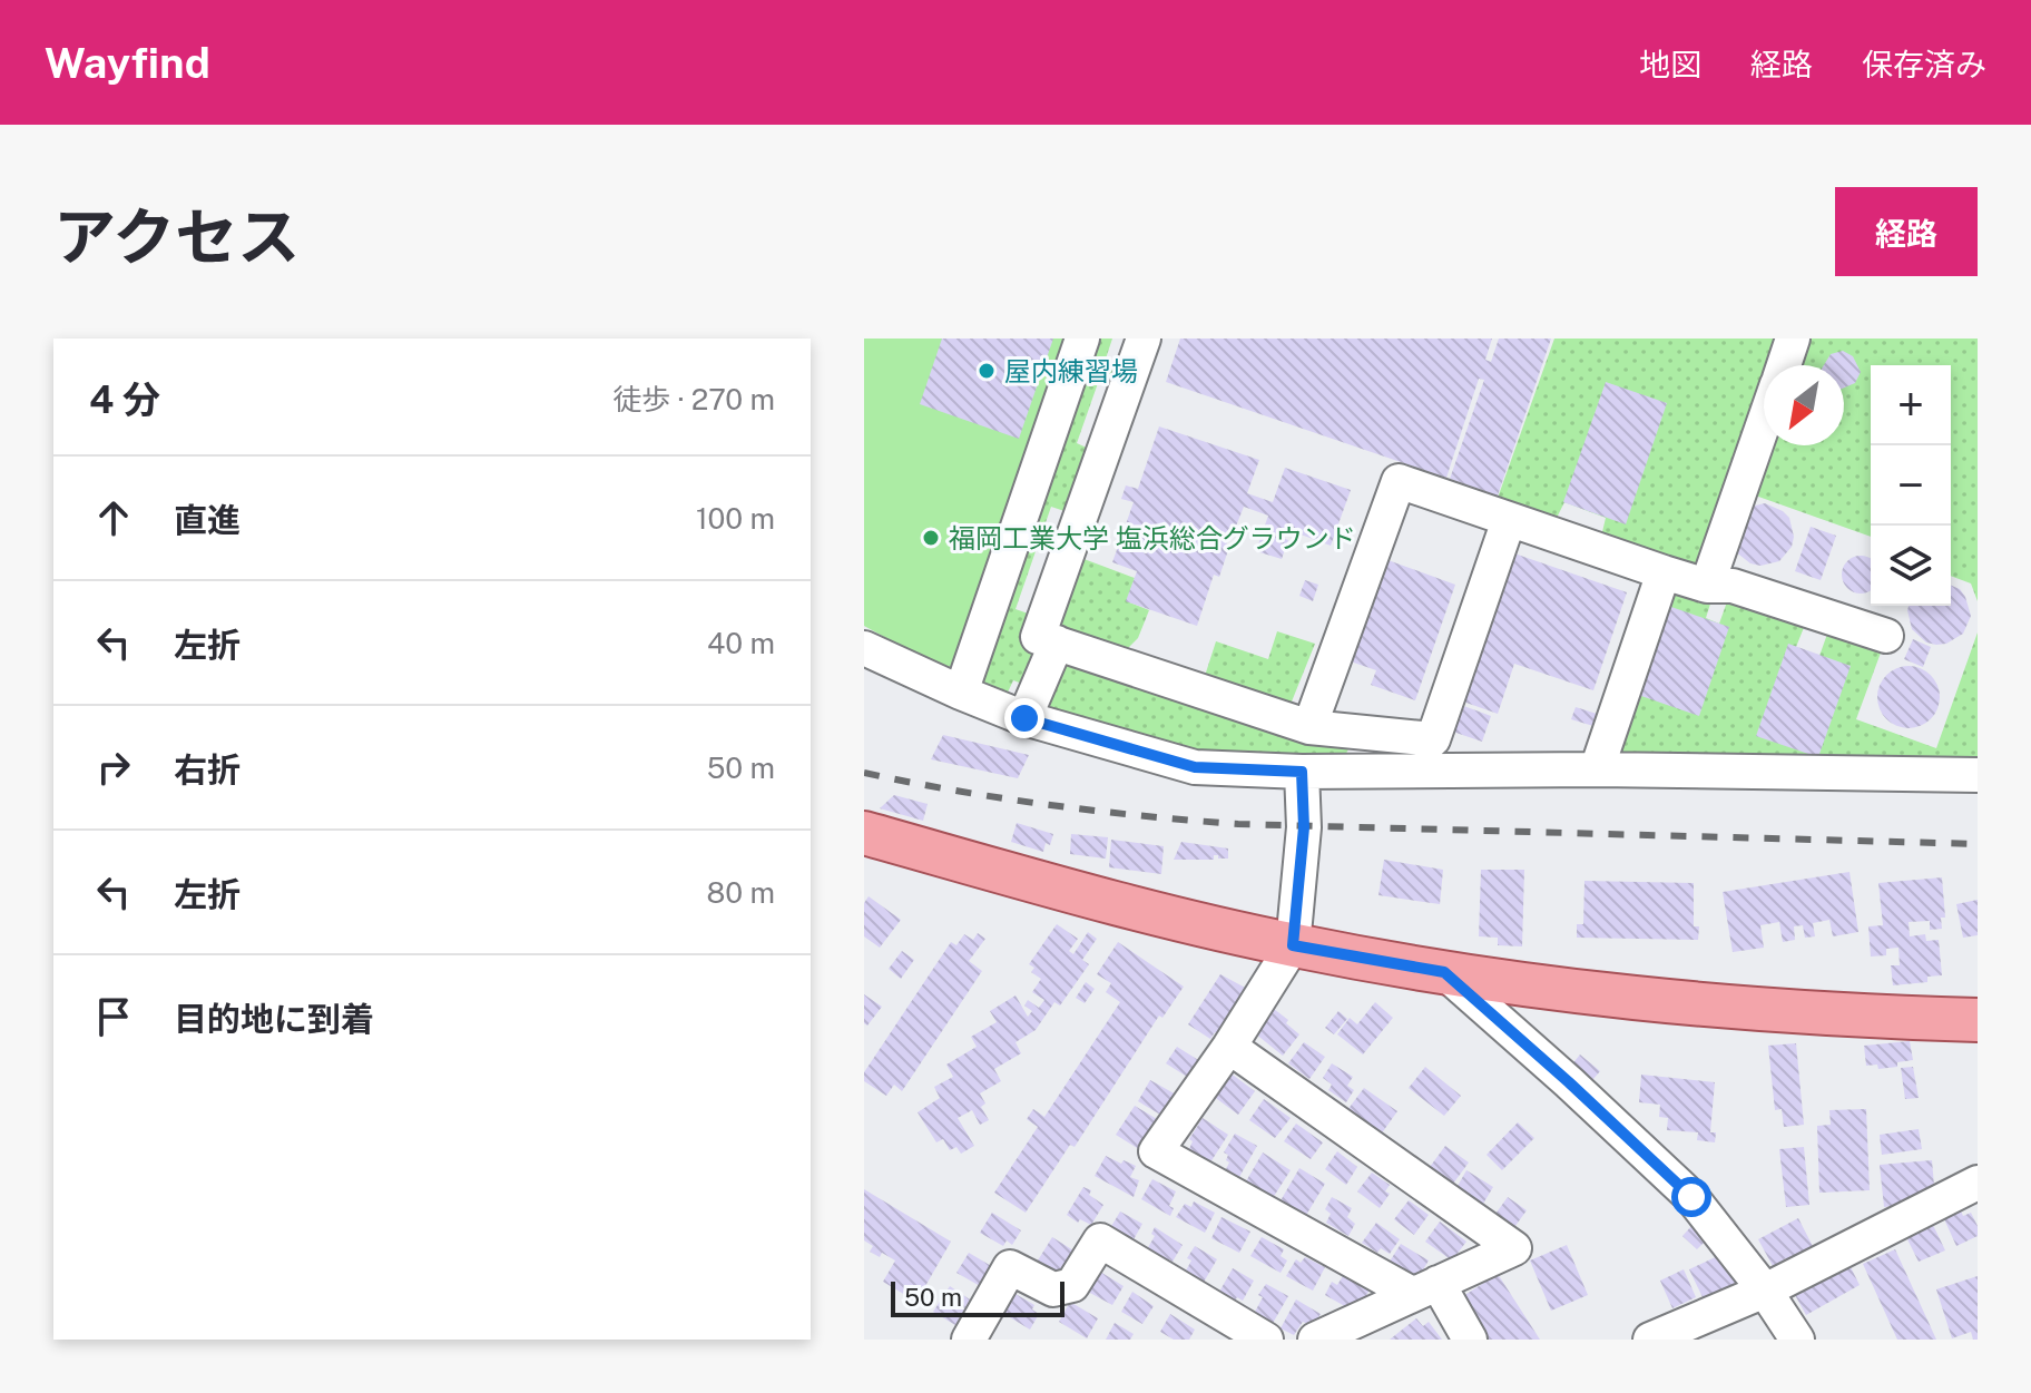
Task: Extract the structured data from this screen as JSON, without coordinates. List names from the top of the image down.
{
  "places": ["屋内練習場", "福岡工業大学 塩浜総合グラウンド"],
  "scale_bar": "50 m",
  "north": "bottom left",
  "page": {
    "header": "Wayfind",
    "nav": ["地図", "経路", "保存済み"],
    "title": "アクセス",
    "buttons": "経路",
    "heading": ["4 分", "徒歩 · 270 m"],
    "map_buttons": ["+", "−"],
    "list": [
      ["直進", "100 m"],
      ["左折", "40 m"],
      ["右折", "50 m"],
      ["左折", "80 m"],
      "目的地に到着"
    ],
    "scale": "50 m"
  }
}
